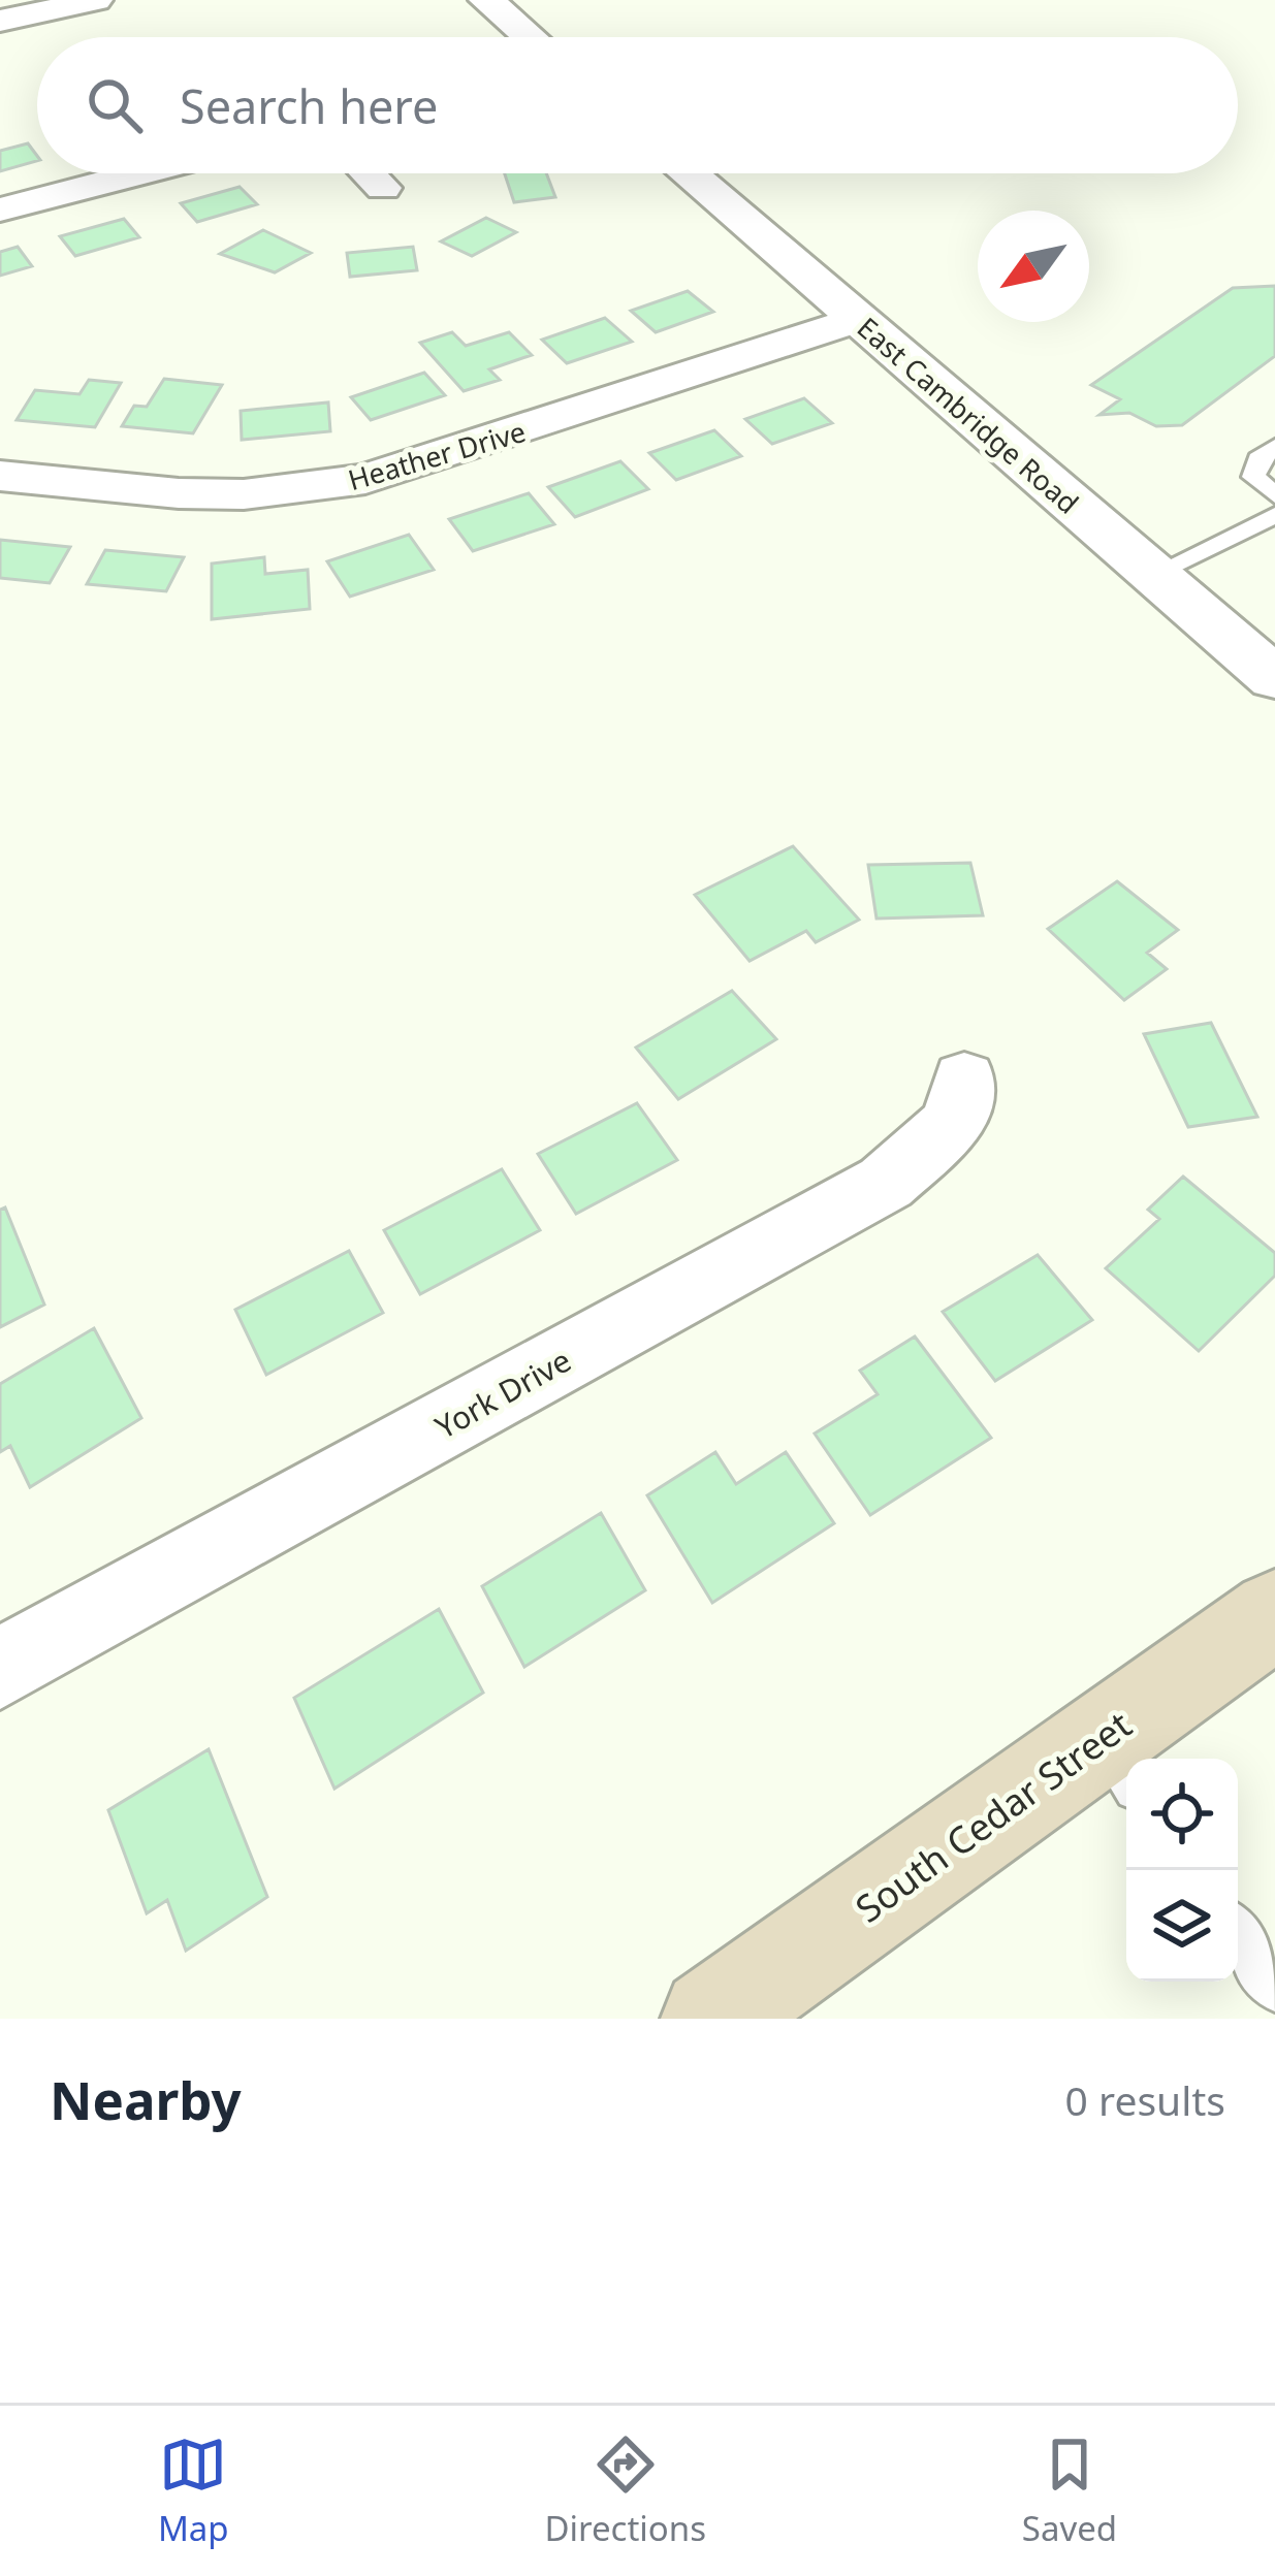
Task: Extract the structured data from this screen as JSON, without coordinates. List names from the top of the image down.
{
  "streets": {
    "main road": ["South Cedar Street"],
    "street": ["East Cambridge Road", "Heather Drive", "York Drive"]
  },
  "crossings": [
    ["East Cambridge Road", "Heather Drive"]
  ],
  "north": "bottom left",
  "page": {
    "search": "Search here",
    "heading": ["Nearby", "0 results"],
    "nav": ["Map", "Directions", "Saved"]
  }
}
